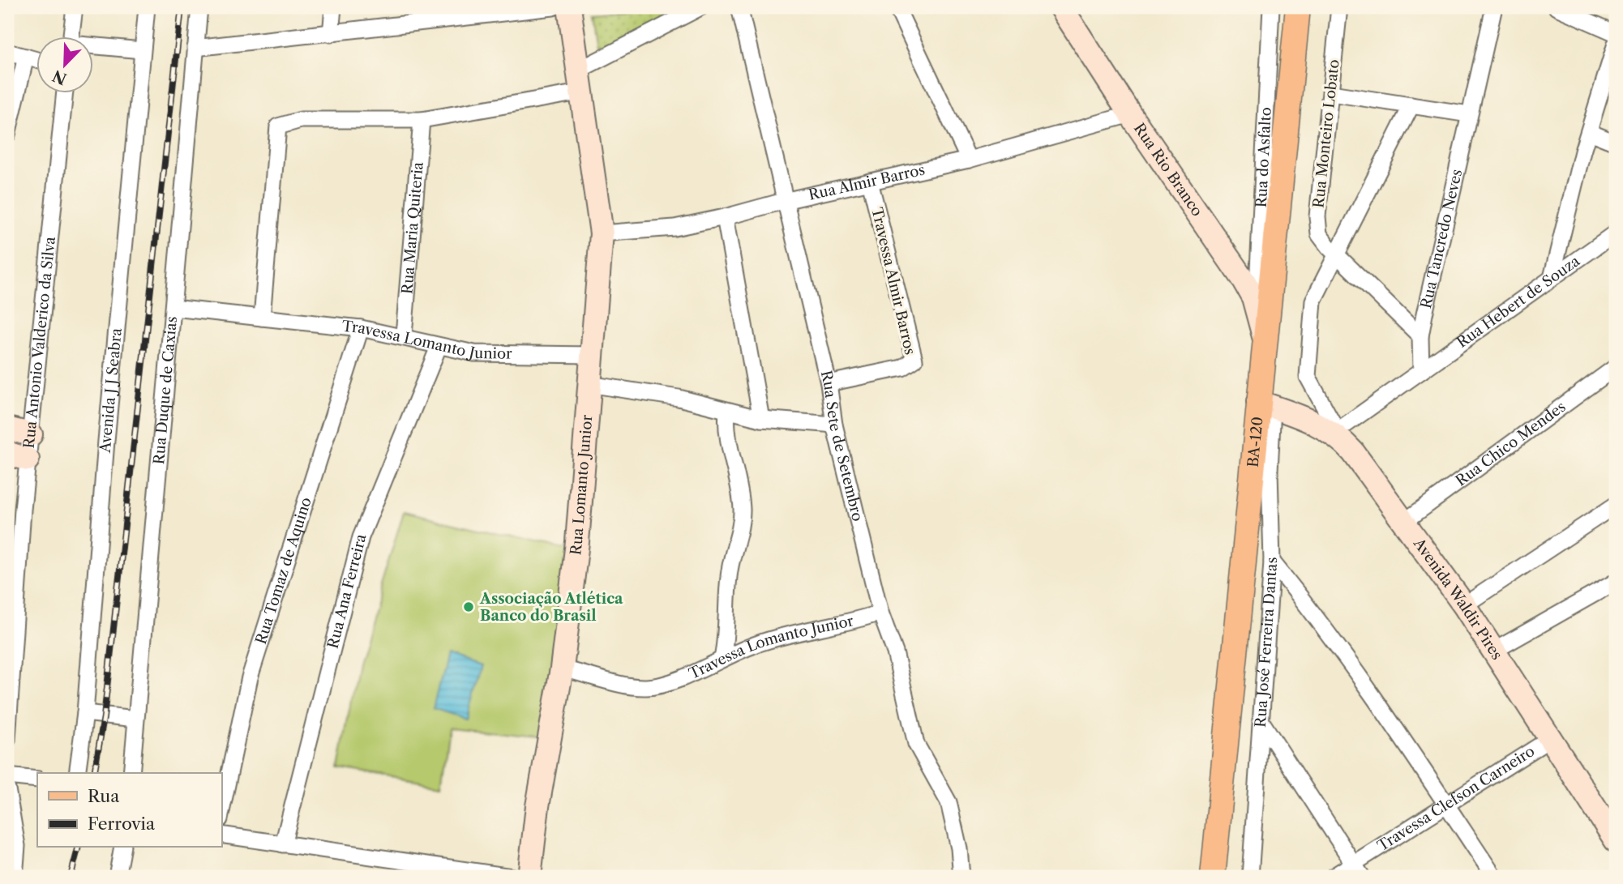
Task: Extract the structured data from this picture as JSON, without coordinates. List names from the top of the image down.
{
  "streets": {
    "main road": ["BA-120"],
    "street": [
      "Rua Monteiro Lobato",
      "Rua do Asfalto",
      "Rua Rio Branco",
      "Rua Almir Barros",
      "Rua Maria Quiteria",
      "Rua Tancredo Neves",
      "Travessa Almir Barros",
      "Rua Hebert de Souza",
      "Travessa Lomanto Junior",
      "Rua Antonio Valderico da Silva",
      "Avenida J J Seabra",
      "Rua Duque de Caxias",
      "Rua Chico Mendes",
      "Rua Sete de Setembro",
      "Rua Lomanto Junior",
      "Rua Tomaz de Aquino",
      "Rua Ana Ferreira",
      "Avenida Waldir Pires",
      "Rua José Ferreira Dantas",
      "Travessa Clefson Carneiro"
    ]
  },
  "crossings": [
    ["Rua Monteiro Lobato", "Rua Tancredo Neves"],
    ["Rua do Asfalto", "Rua Rio Branco"],
    ["Rua Rio Branco", "Rua Almir Barros"],
    ["Rua Rio Branco", "BA-120"],
    ["Rua Almir Barros", "Travessa Almir Barros"],
    ["Rua Almir Barros", "Rua Sete de Setembro"],
    ["Rua Almir Barros", "Rua Lomanto Junior"],
    ["Rua Maria Quiteria", "Travessa Lomanto Junior"],
    ["Rua Tancredo Neves", "Rua Hebert de Souza"],
    ["Travessa Almir Barros", "Rua Sete de Setembro"],
    ["Travessa Lomanto Junior", "Rua Duque de Caxias"],
    ["Travessa Lomanto Junior", "Rua Sete de Setembro"],
    ["Travessa Lomanto Junior", "Rua Lomanto Junior"],
    ["Travessa Lomanto Junior", "Rua Tomaz de Aquino"],
    ["Travessa Lomanto Junior", "Rua Ana Ferreira"],
    ["BA-120", "Avenida Waldir Pires"],
    ["BA-120", "Rua José Ferreira Dantas"],
    ["Rua Chico Mendes", "Avenida Waldir Pires"],
    ["Avenida Waldir Pires", "Rua José Ferreira Dantas"],
    ["Avenida Waldir Pires", "Travessa Clefson Carneiro"]
  ],
  "places": ["Associação Atlética Banco do Brasil"],
  "legend": ["Rua", "Ferrovia"],
  "north": "bottom left"
}
